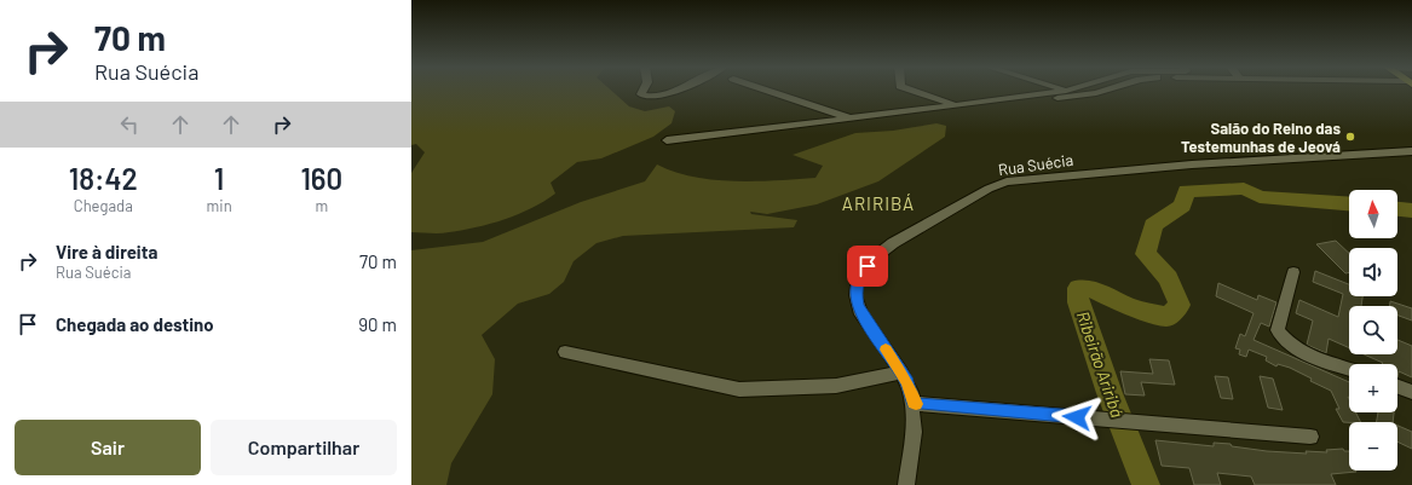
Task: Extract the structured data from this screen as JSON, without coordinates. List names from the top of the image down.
{
  "streets": {
    "street": ["Rua Suécia"]
  },
  "districts": ["ARIRIBÁ"],
  "water": ["Ribeirão Ariribá"],
  "places": ["Salão do Reino das Testemunhas de Jeová"],
  "north": "top",
  "page": {
    "turn": ["70 m", "Rua Suécia"],
    "eta": [
      "18:42",
      "Chegada",
      "1",
      "min",
      "160",
      "m"
    ],
    "map_buttons": ["+", "−"],
    "list": [
      {
        "name": "Vire à direita",
        "note": "Rua Suécia",
        "value": "70 m"
      },
      {
        "name": "Chegada ao destino",
        "value": "90 m"
      }
    ],
    "buttons": ["Sair", "Compartilhar"]
  }
}
